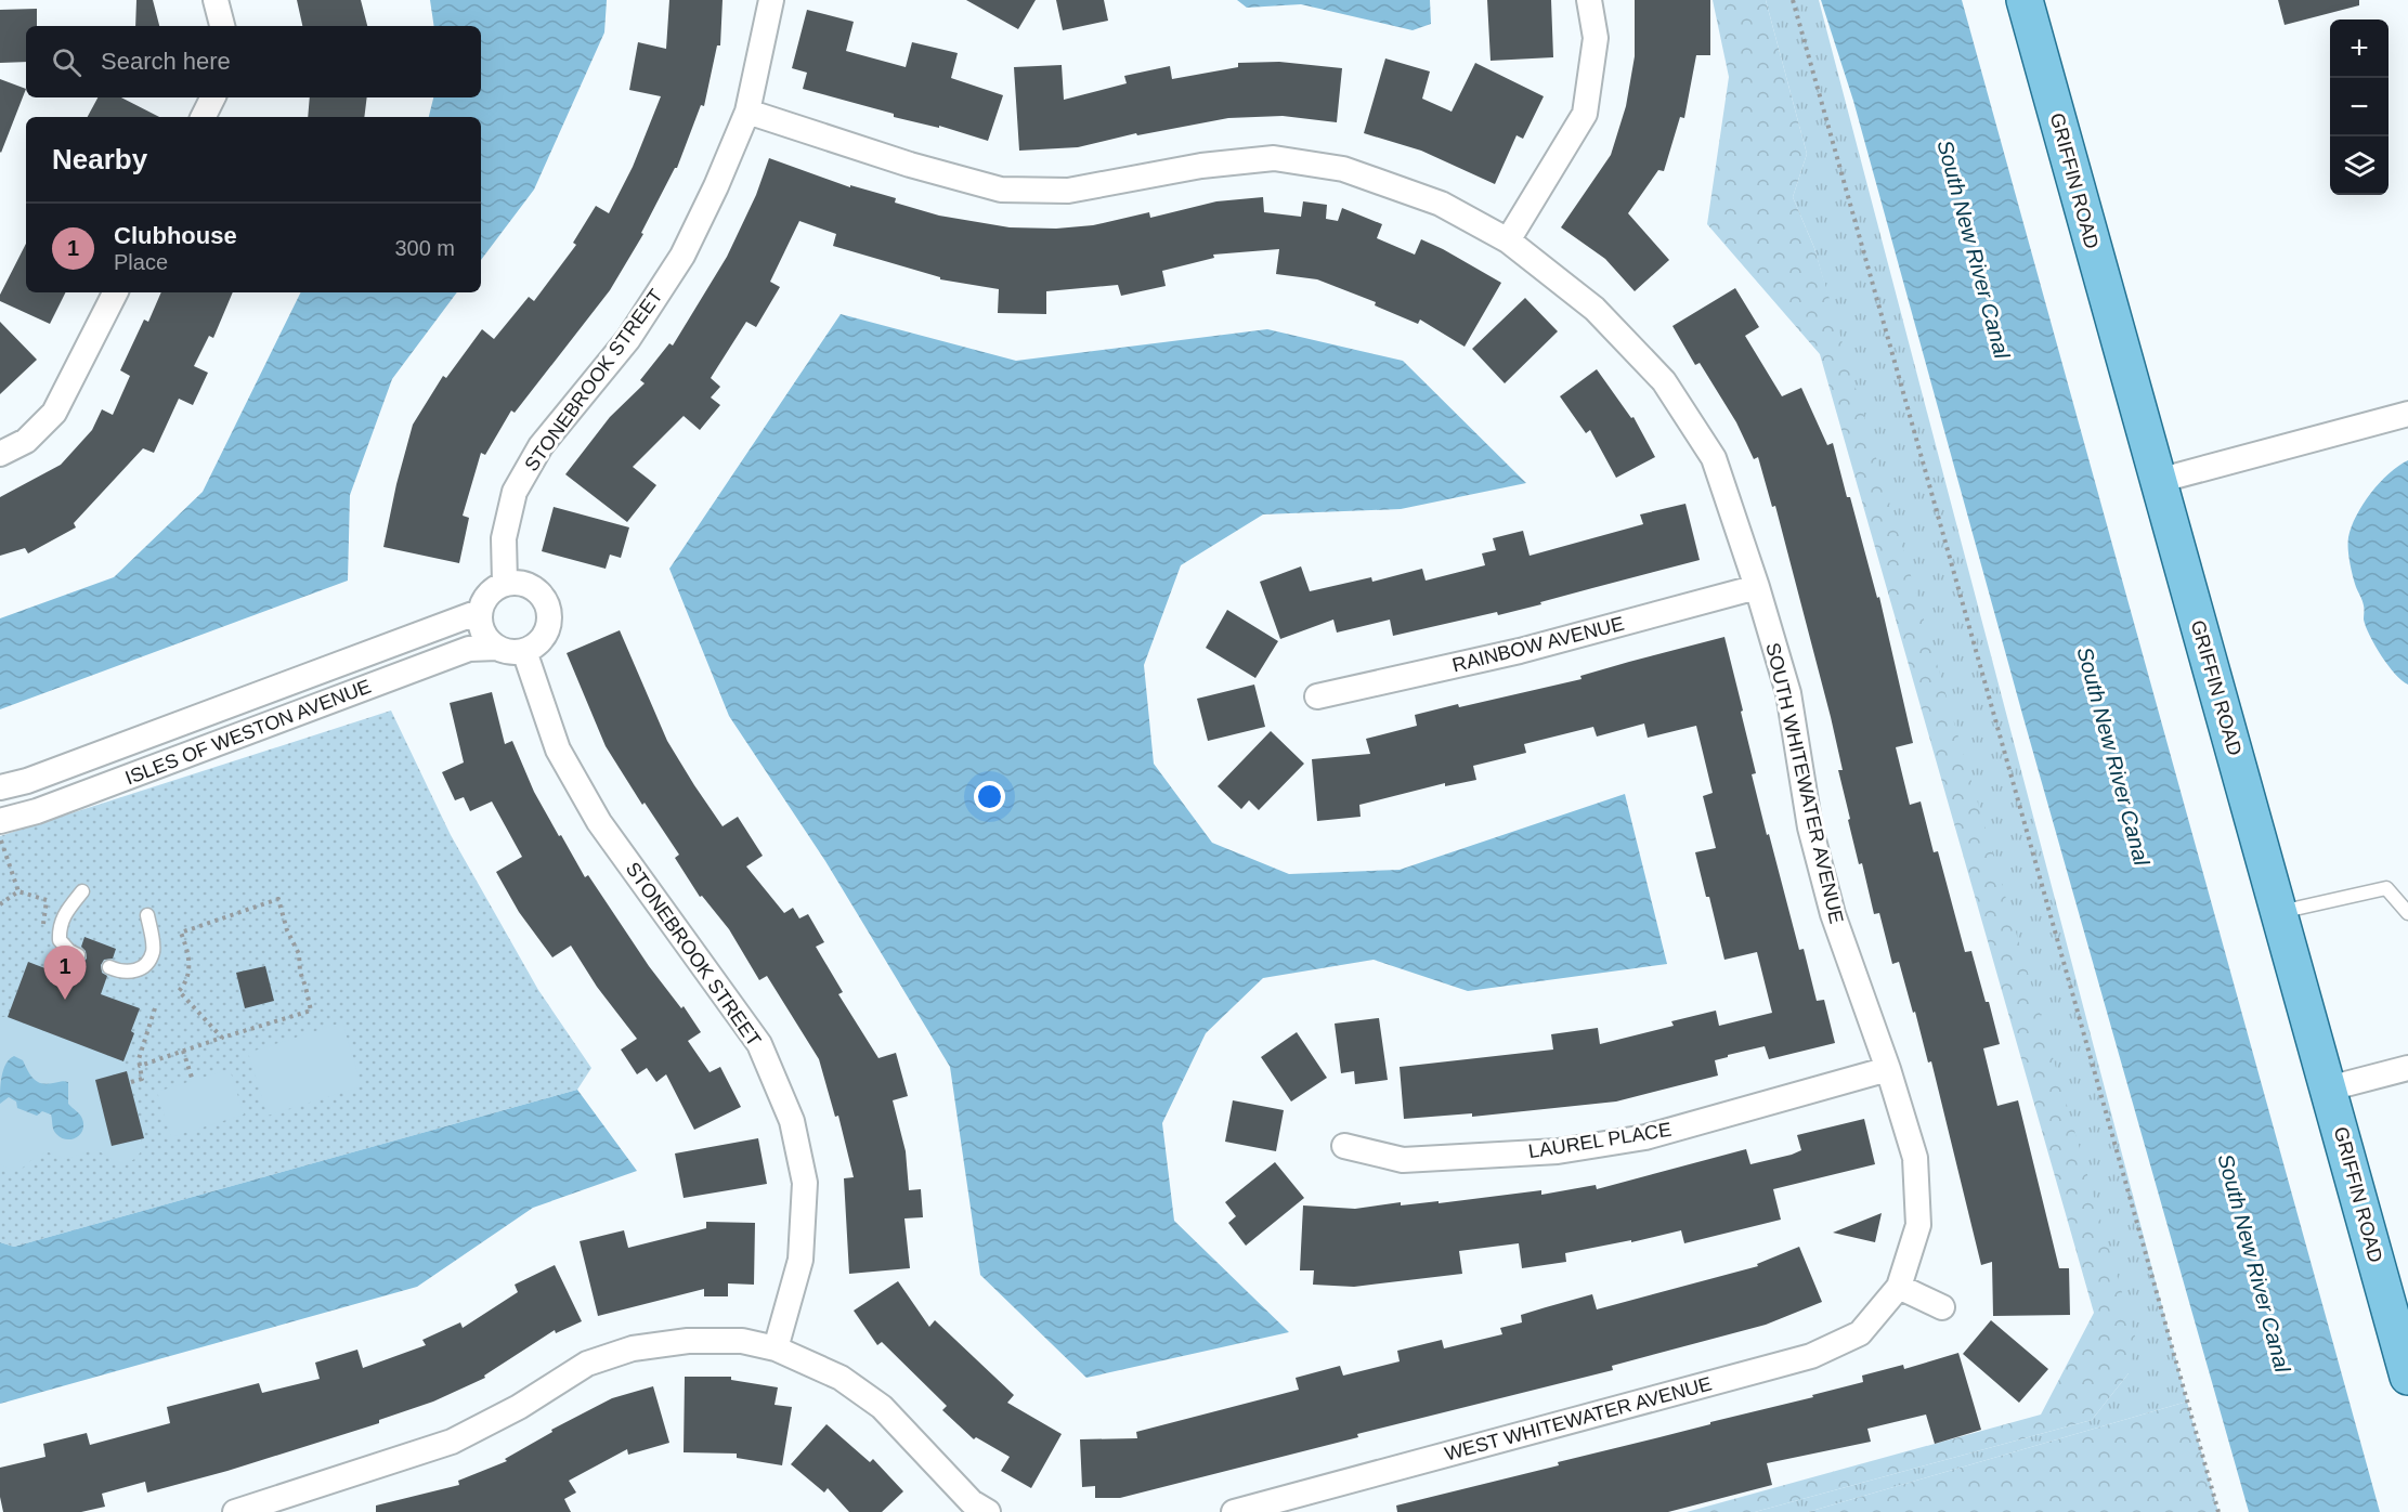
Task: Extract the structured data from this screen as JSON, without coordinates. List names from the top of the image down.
{
  "streets": {
    "main road": ["GRIFFIN ROAD"],
    "street": [
      "STONEBROOK STREET",
      "RAINBOW AVENUE",
      "ISLES OF WESTON AVENUE",
      "SOUTH WHITEWATER AVENUE",
      "LAUREL PLACE",
      "WEST WHITEWATER AVENUE"
    ]
  },
  "crossings": [
    ["STONEBROOK STREET", "ISLES OF WESTON AVENUE"],
    ["STONEBROOK STREET", "SOUTH WHITEWATER AVENUE"],
    ["RAINBOW AVENUE", "SOUTH WHITEWATER AVENUE"],
    ["SOUTH WHITEWATER AVENUE", "LAUREL PLACE"],
    ["SOUTH WHITEWATER AVENUE", "WEST WHITEWATER AVENUE"]
  ],
  "water": ["South New River Canal"],
  "page": {
    "map_buttons": ["+", "−"],
    "search": "Search here",
    "heading": "Nearby",
    "list": [
      {
        "mark": "1",
        "name": "Clubhouse",
        "note": "Place",
        "value": "300 m"
      }
    ],
    "pins": "1"
  }
}
